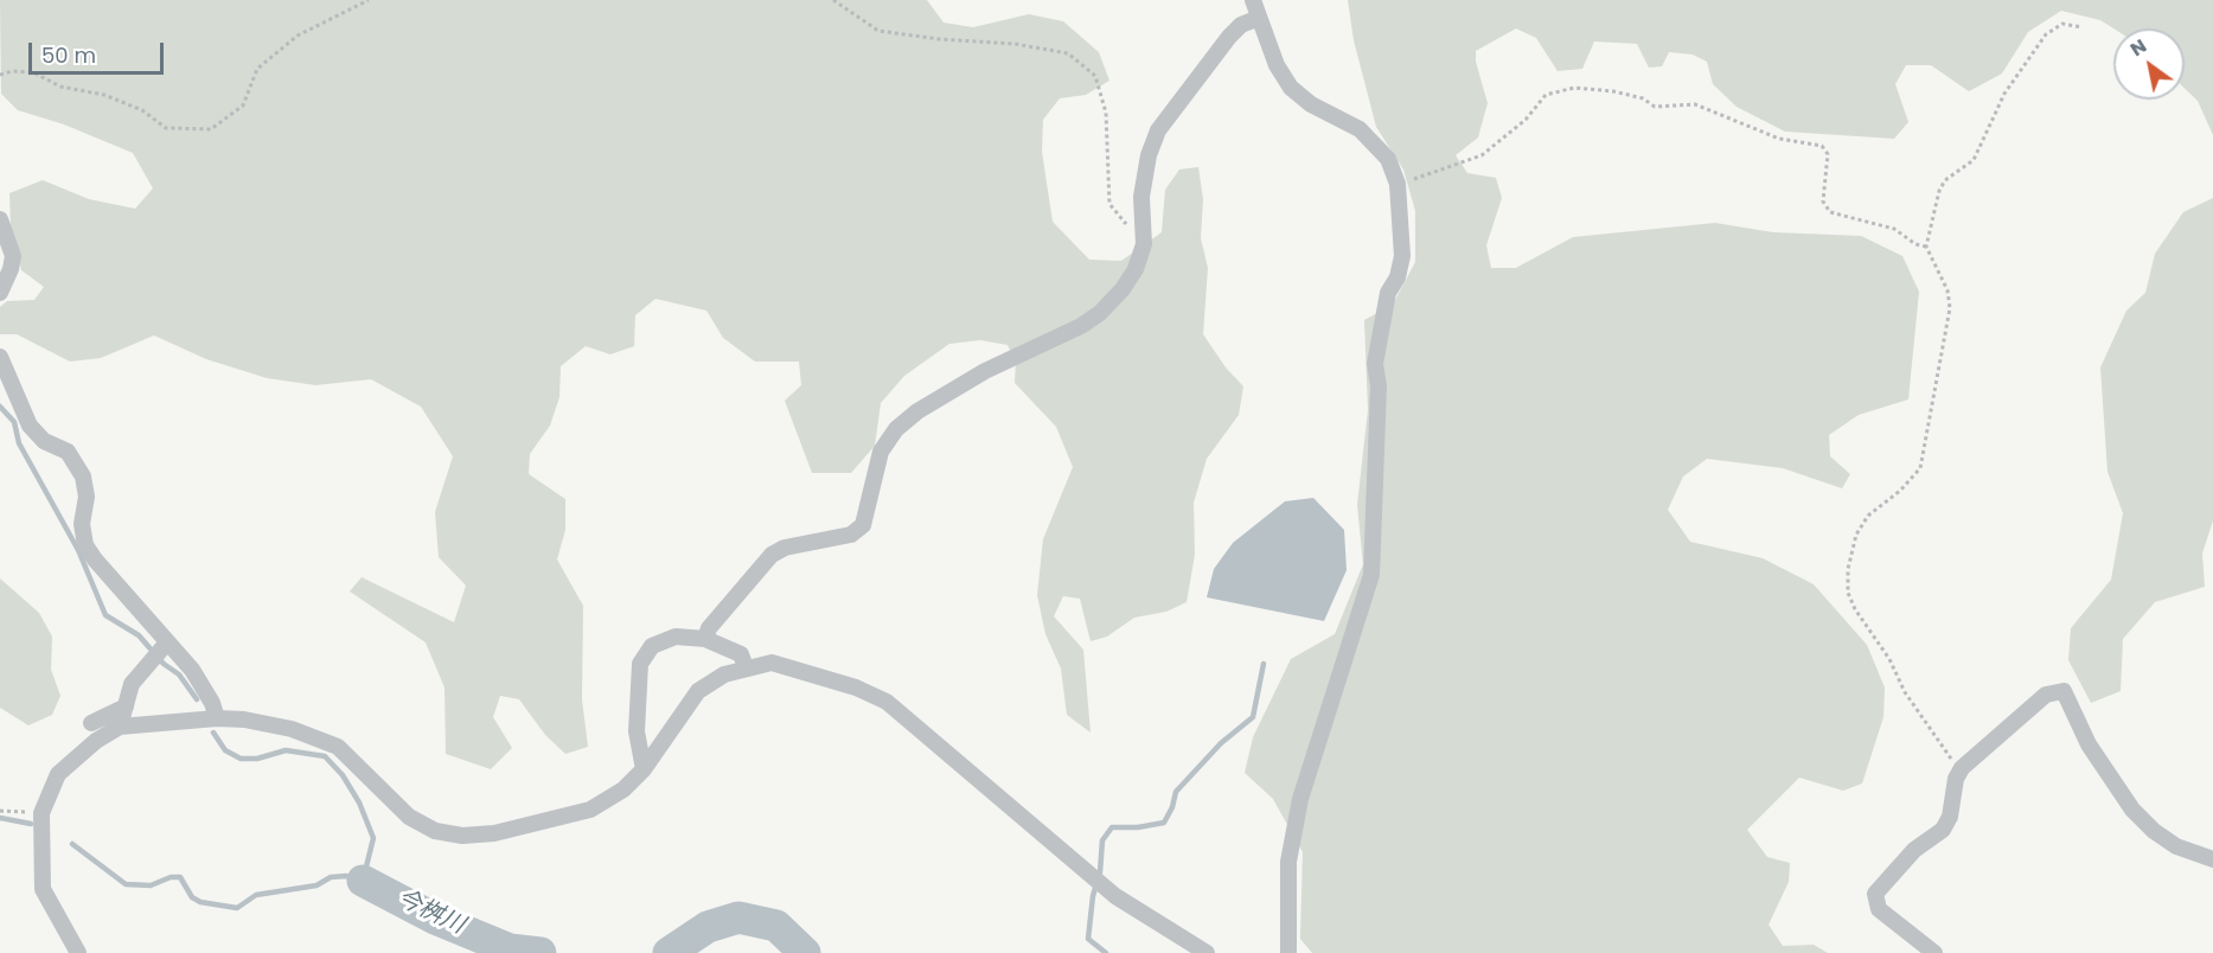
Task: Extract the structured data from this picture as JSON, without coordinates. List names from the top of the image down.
{
  "water": ["今桝川"],
  "scale_bar": "50 m",
  "north": "top left"
}
